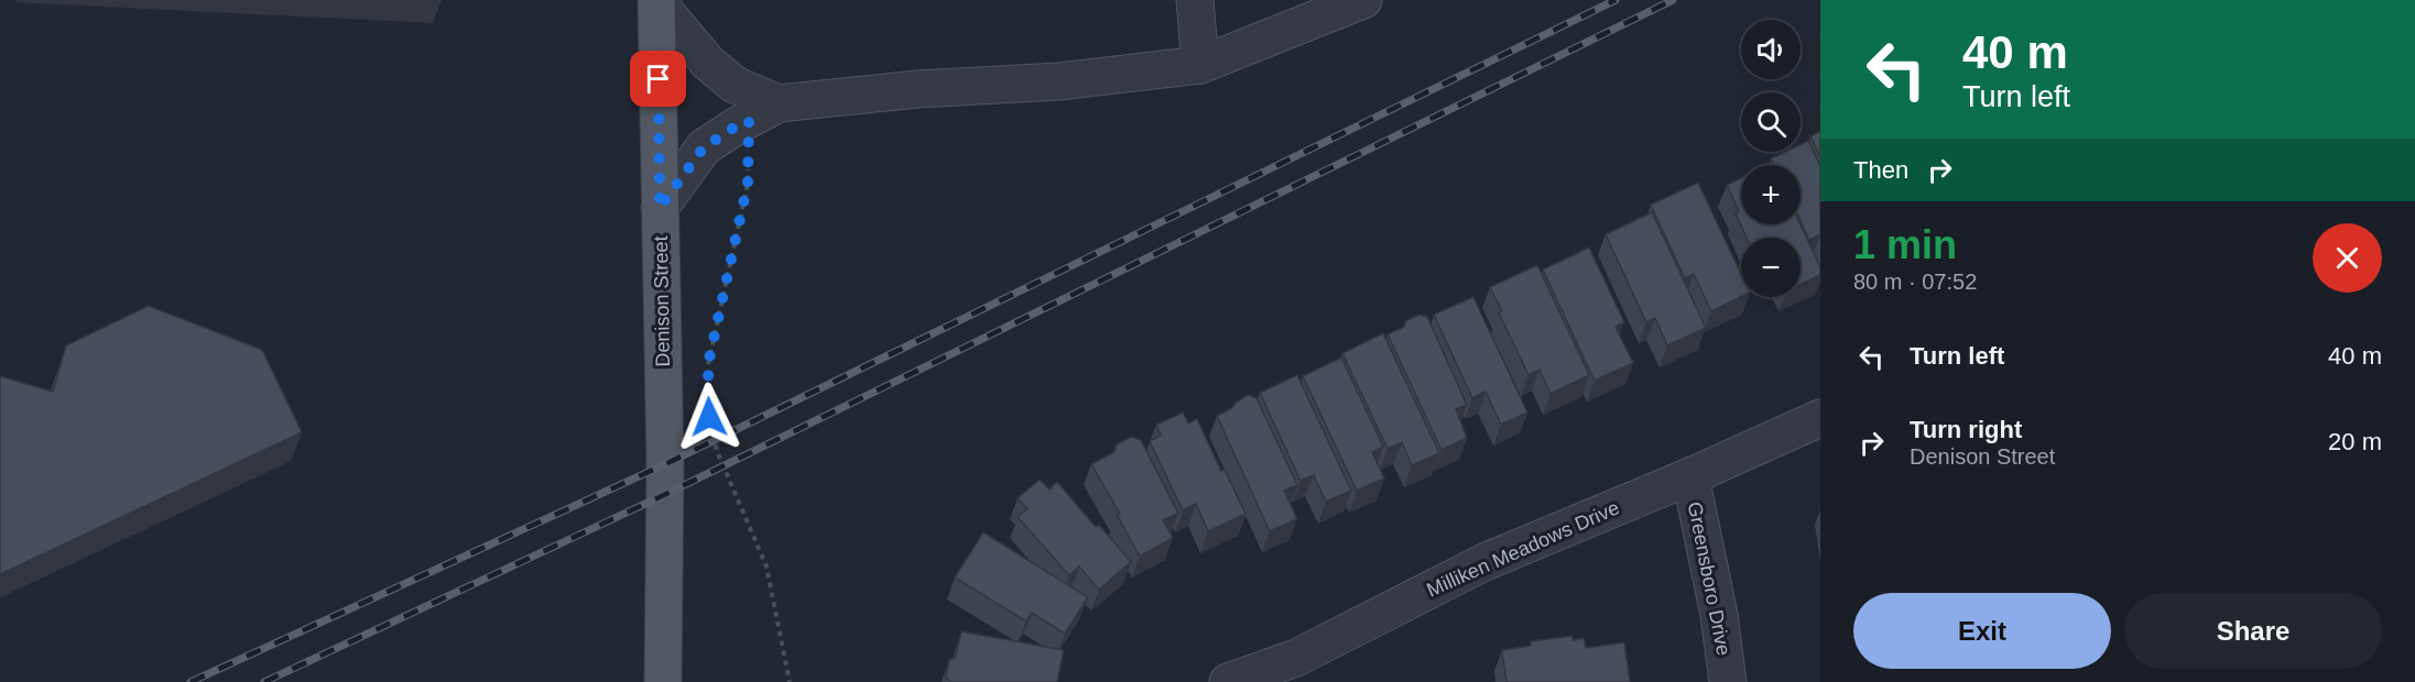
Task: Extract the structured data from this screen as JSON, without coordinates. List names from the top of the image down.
{
  "streets": {
    "main road": ["Denison Street"],
    "street": ["Milliken Meadows Drive", "Greensboro Drive"]
  },
  "crossings": [
    ["Milliken Meadows Drive", "Greensboro Drive"]
  ],
  "page": {
    "turn": ["40 m", "Turn left"],
    "map_buttons": ["+", "−"],
    "then": "Then",
    "heading": ["1 min", "80 m · 07:52"],
    "list": [
      {
        "name": "Turn left",
        "value": "40 m"
      },
      {
        "name": "Turn right",
        "note": "Denison Street",
        "value": "20 m"
      }
    ],
    "buttons": ["Exit", "Share"]
  }
}
